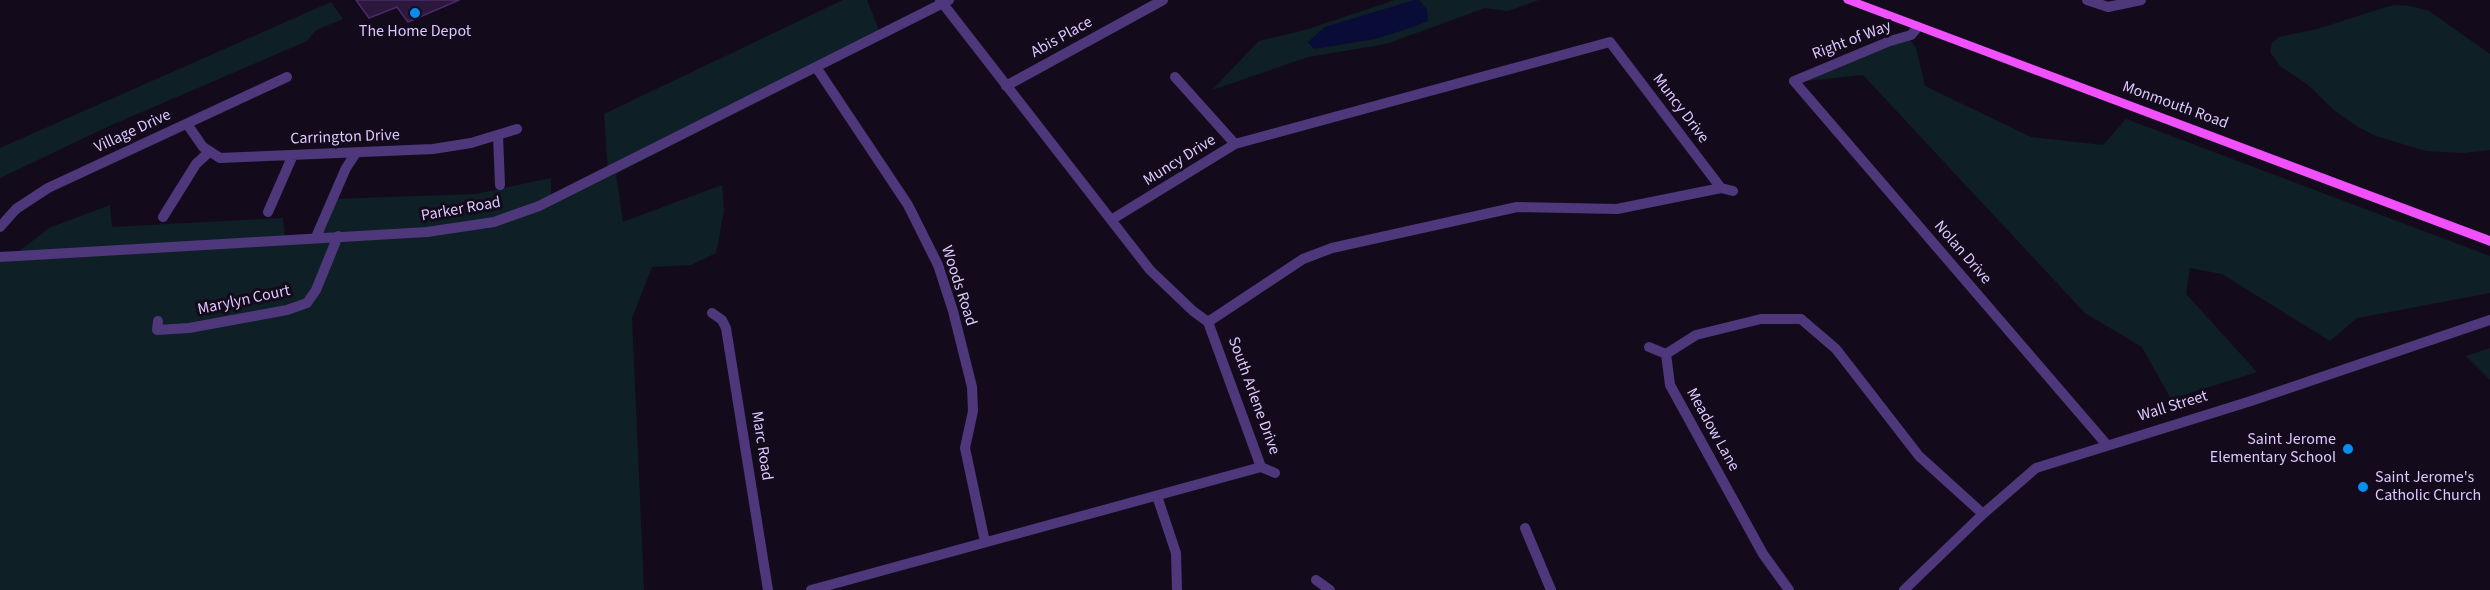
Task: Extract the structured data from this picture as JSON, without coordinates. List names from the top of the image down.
{
  "streets": {
    "main road": ["Monmouth Road"],
    "street": [
      "Abis Place",
      "Right of Way",
      "Muncy Drive",
      "Village Drive",
      "Carrington Drive",
      "Parker Road",
      "Nolan Drive",
      "Woods Road",
      "Marylyn Court",
      "South Arlene Drive",
      "Wall Street",
      "Meadow Lane",
      "Marc Road"
    ]
  },
  "crossings": [
    ["Abis Place", "South Arlene Drive"],
    ["Right of Way", "Monmouth Road"],
    ["Right of Way", "Nolan Drive"],
    ["Muncy Drive", "South Arlene Drive"],
    ["Parker Road", "Woods Road"],
    ["Parker Road", "Marylyn Court"],
    ["Parker Road", "South Arlene Drive"],
    ["Nolan Drive", "Wall Street"],
    ["Woods Road", "South Arlene Drive"]
  ],
  "places": ["The Home Depot", "Saint Jerome Elementary School", "Saint Jerome's Catholic Church"]
}
